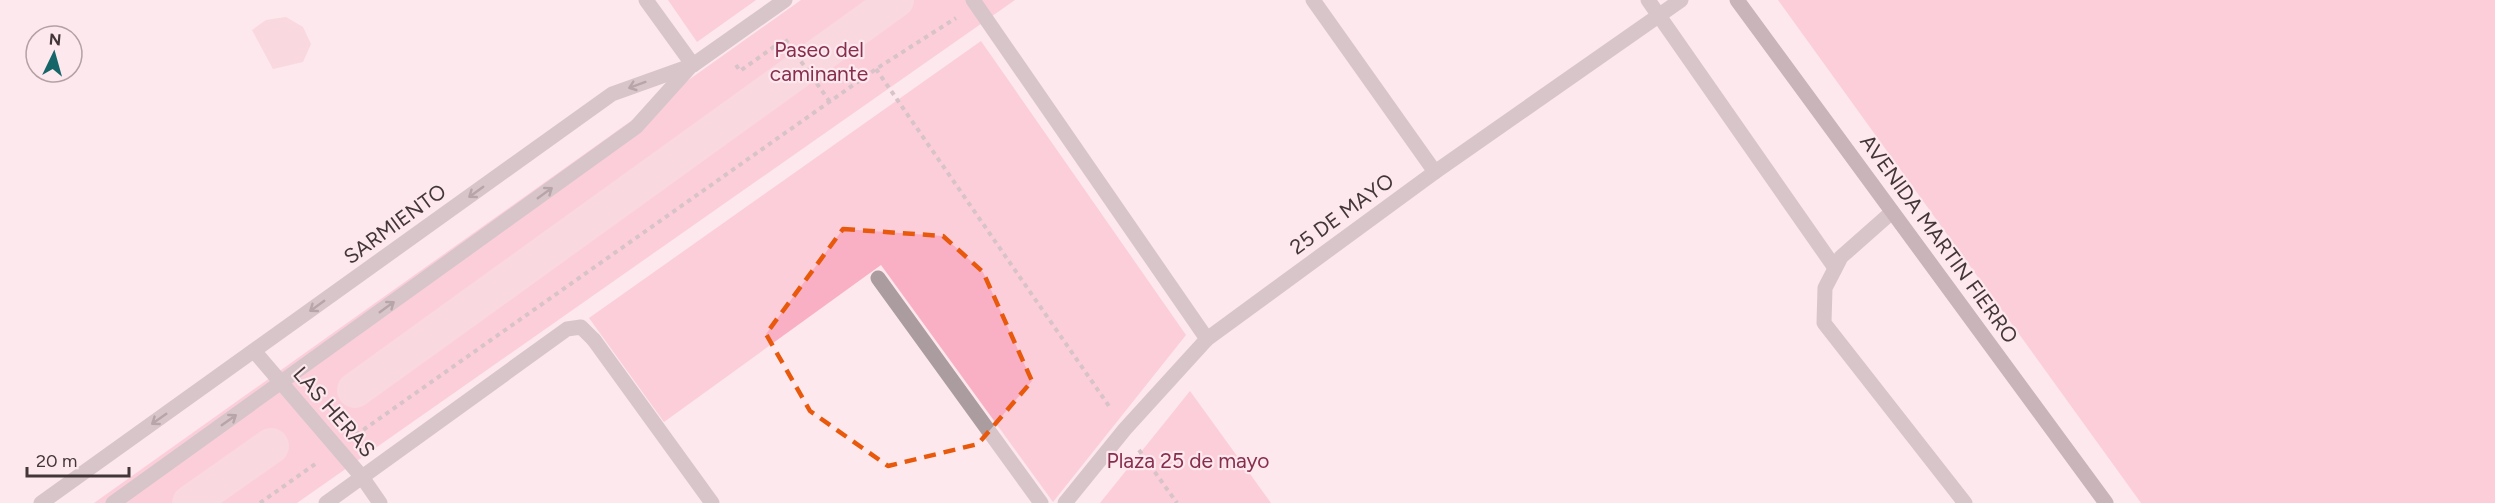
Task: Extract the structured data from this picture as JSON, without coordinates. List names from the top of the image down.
{
  "streets": {
    "main road": ["AVENIDA MARTIN FIERRO"],
    "street": ["25 DE MAYO", "SARMIENTO", "LAS HERAS"]
  },
  "crossings": [
    ["SARMIENTO", "LAS HERAS"]
  ],
  "parks": ["Paseo del caminante", "Plaza 25 de mayo"],
  "scale_bar": "20 m",
  "north": "top"
}
